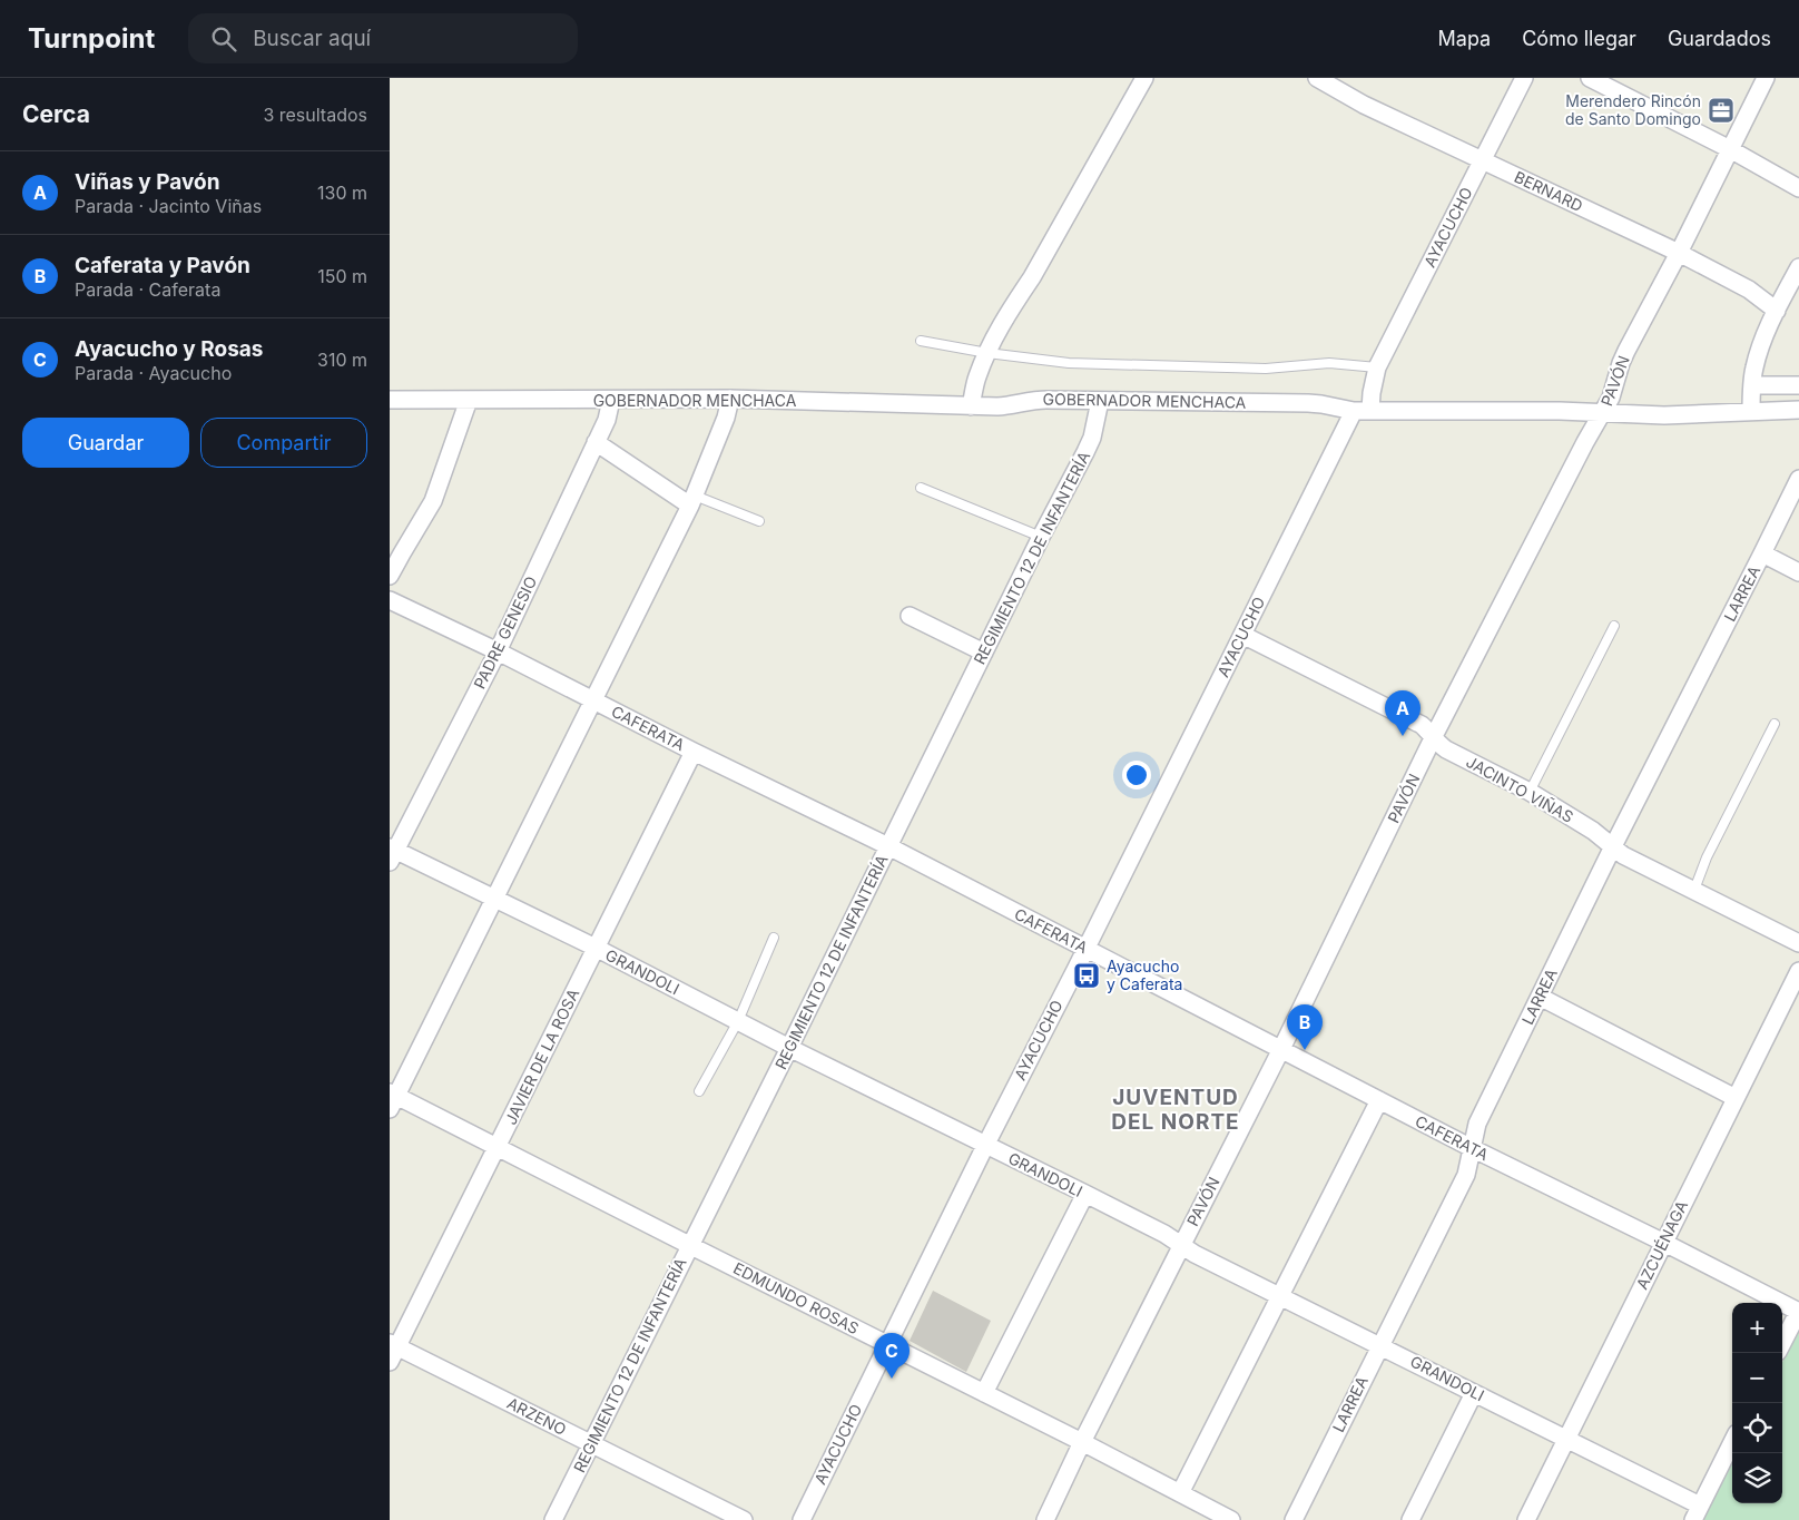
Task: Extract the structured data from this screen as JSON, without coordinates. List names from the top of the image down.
{
  "streets": {
    "street": [
      "BERNARD",
      "AYACUCHO",
      "PAVÓN",
      "GOBERNADOR MENCHACA",
      "REGIMIENTO 12 DE INFANTERÍA",
      "LARREA",
      "PADRE GENESIO",
      "CAFERATA",
      "JACINTO VIÑAS",
      "GRANDOLI",
      "JAVIER DE LA ROSA",
      "AZCUÉNAGA",
      "EDMUNDO ROSAS",
      "ARZENO"
    ]
  },
  "crossings": [
    ["BERNARD", "AYACUCHO"],
    ["BERNARD", "PAVÓN"],
    ["AYACUCHO", "GOBERNADOR MENCHACA"],
    ["AYACUCHO", "CAFERATA"],
    ["AYACUCHO", "JACINTO VIÑAS"],
    ["AYACUCHO", "GRANDOLI"],
    ["AYACUCHO", "EDMUNDO ROSAS"],
    ["PAVÓN", "GOBERNADOR MENCHACA"],
    ["PAVÓN", "CAFERATA"],
    ["PAVÓN", "JACINTO VIÑAS"],
    ["PAVÓN", "GRANDOLI"],
    ["PAVÓN", "EDMUNDO ROSAS"],
    ["GOBERNADOR MENCHACA", "REGIMIENTO 12 DE INFANTERÍA"],
    ["GOBERNADOR MENCHACA", "PADRE GENESIO"],
    ["REGIMIENTO 12 DE INFANTERÍA", "CAFERATA"],
    ["REGIMIENTO 12 DE INFANTERÍA", "GRANDOLI"],
    ["REGIMIENTO 12 DE INFANTERÍA", "EDMUNDO ROSAS"],
    ["REGIMIENTO 12 DE INFANTERÍA", "ARZENO"],
    ["LARREA", "CAFERATA"],
    ["LARREA", "JACINTO VIÑAS"],
    ["LARREA", "GRANDOLI"],
    ["PADRE GENESIO", "CAFERATA"],
    ["PADRE GENESIO", "GRANDOLI"],
    ["CAFERATA", "JAVIER DE LA ROSA"],
    ["CAFERATA", "AZCUÉNAGA"],
    ["GRANDOLI", "JAVIER DE LA ROSA"],
    ["GRANDOLI", "AZCUÉNAGA"],
    ["JAVIER DE LA ROSA", "EDMUNDO ROSAS"],
    ["JAVIER DE LA ROSA", "ARZENO"]
  ],
  "districts": ["JUVENTUD DEL NORTE"],
  "places": {
    "office": ["Merendero Rincón de Santo Domingo"],
    "bus stop": ["Ayacucho y Caferata"]
  },
  "page": {
    "header": "Turnpoint",
    "search": "Buscar aquí",
    "nav": ["Mapa", "Cómo llegar", "Guardados"],
    "heading": ["Cerca", "3 resultados"],
    "list": [
      {
        "mark": "A",
        "name": "Viñas y Pavón",
        "note": "Parada · Jacinto Viñas",
        "value": "130 m"
      },
      {
        "mark": "B",
        "name": "Caferata y Pavón",
        "note": "Parada · Caferata",
        "value": "150 m"
      },
      {
        "mark": "C",
        "name": "Ayacucho y Rosas",
        "note": "Parada · Ayacucho",
        "value": "310 m"
      }
    ],
    "buttons": ["Guardar", "Compartir"],
    "pins": ["A", "B", "C"],
    "map_buttons": ["+", "−"]
  }
}
